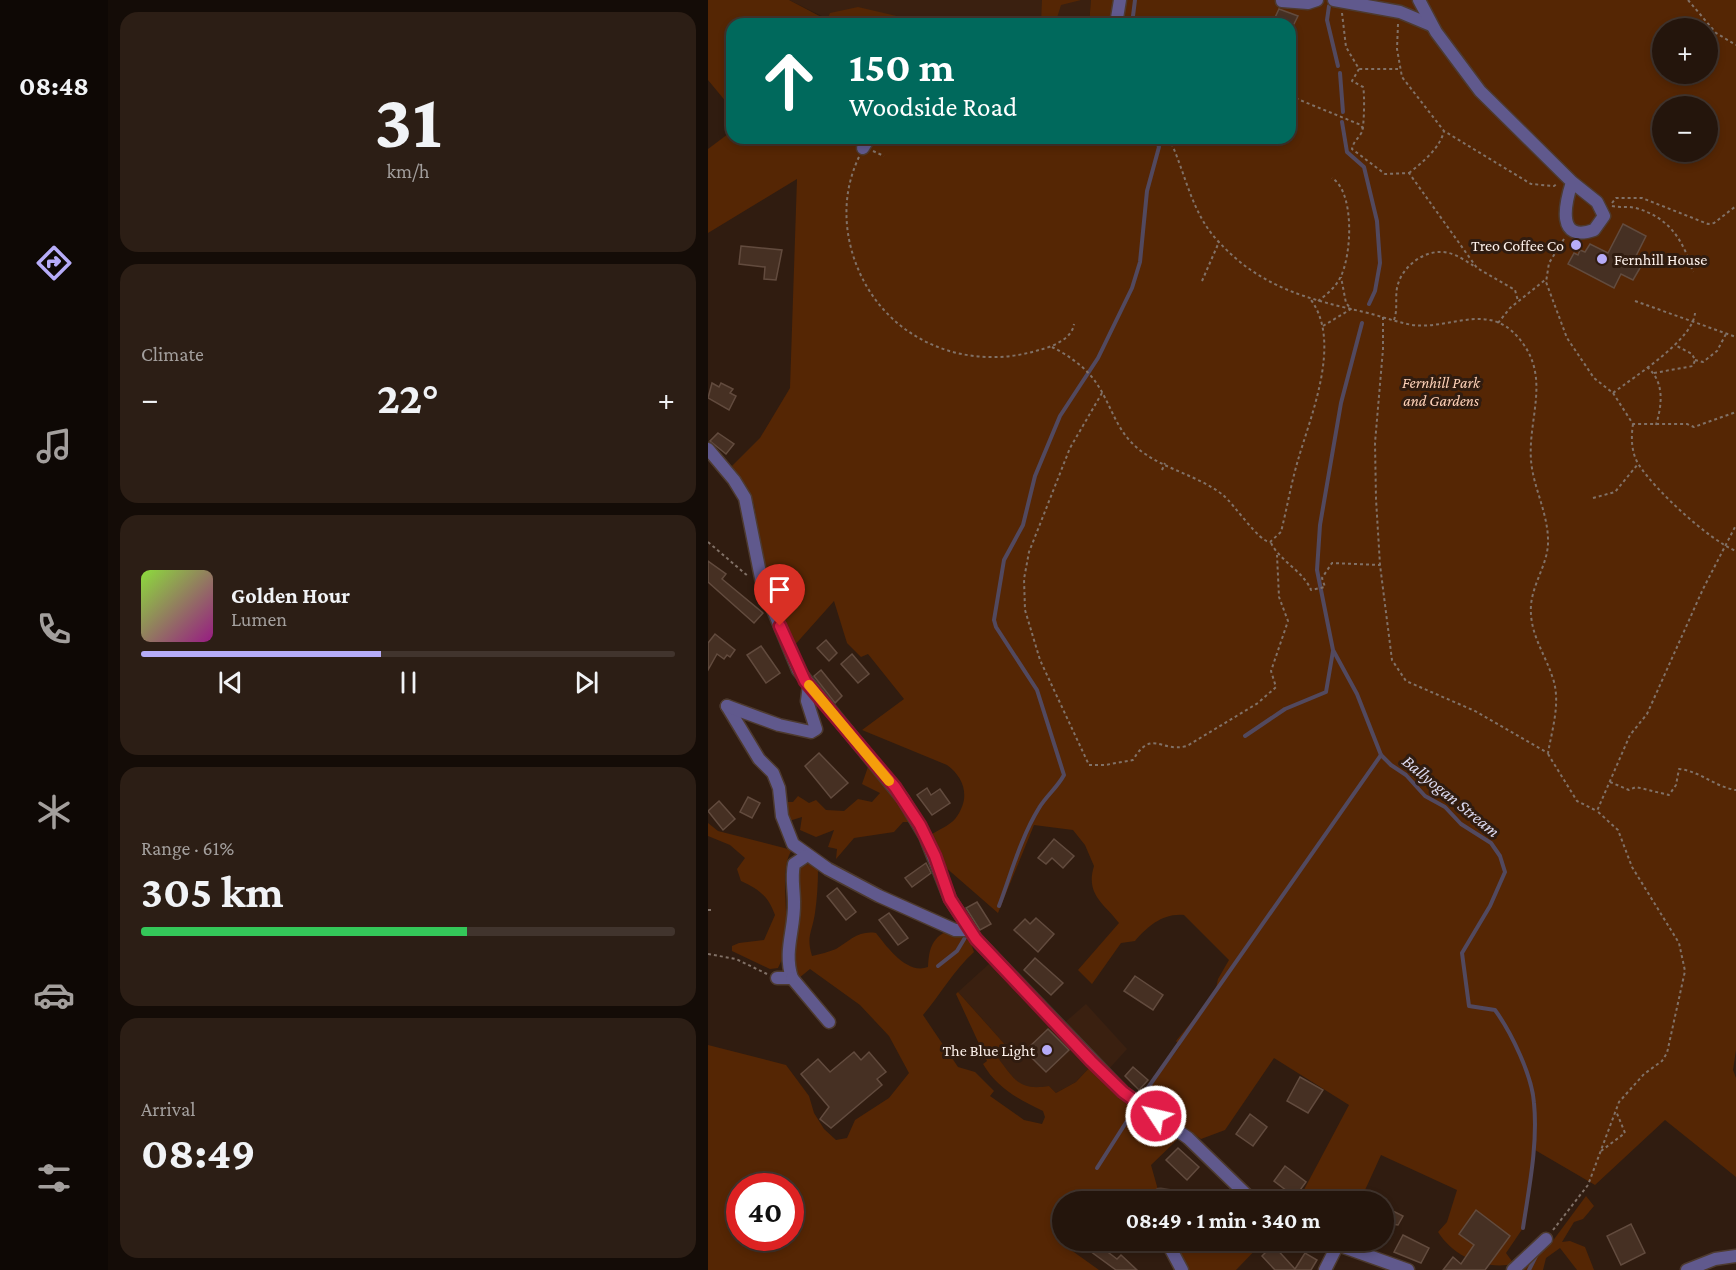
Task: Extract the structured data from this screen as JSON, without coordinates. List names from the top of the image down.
{
  "water": ["Ballyogan Stream"],
  "parks": ["Fernhill Park and Gardens"],
  "places": ["Treo Coffee Co", "Fernhill House", "The Blue Light"],
  "page": {
    "tabs": "08:48",
    "tile": [
      ["31", "km/h"],
      "Climate",
      ["Range · 61%", "305 km"],
      ["Arrival", "08:49"]
    ],
    "map_buttons": ["+", "−"],
    "turn": ["150 m", "Woodside Road"],
    "heat": ["−", "22°", "+"],
    "song": ["Golden Hour", "Lumen"],
    "limit": "40",
    "trip": "08:49 · 1 min · 340 m"
  }
}
